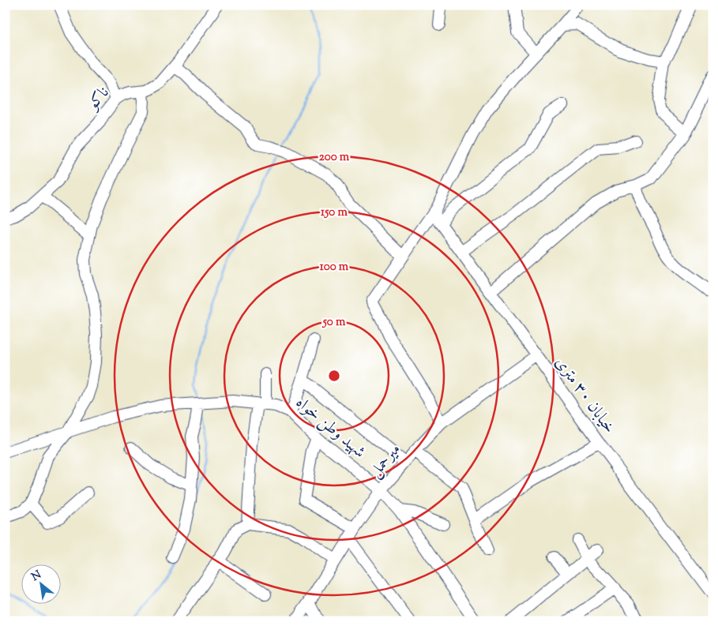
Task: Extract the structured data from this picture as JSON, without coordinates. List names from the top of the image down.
{
  "streets": {
    "street": [
      "ناکو",
      "خیابان ۳۰ متری",
      "شهید وطن خواه",
      "میرحمل"
    ]
  },
  "crossings": [
    ["خیابان ۳۰ متری", "میرحمل"],
    ["شهید وطن خواه", "میرحمل"]
  ],
  "north": "top left",
  "rings": [
    "200 m",
    "150 m",
    "100 m",
    "50 m"
  ]
}
